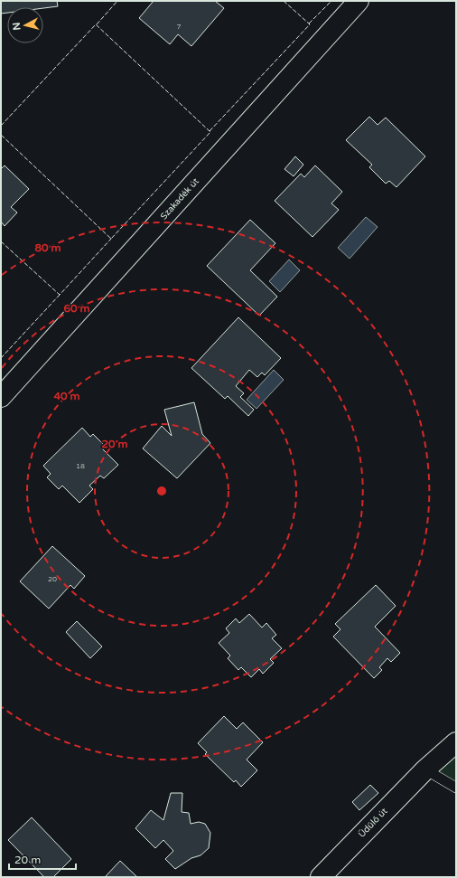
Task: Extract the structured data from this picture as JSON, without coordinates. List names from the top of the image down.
{
  "streets": {
    "street": ["Szakadék út", "Üdülő út"]
  },
  "house_numbers": ["7", "18", "20"],
  "scale_bar": "20 m",
  "north": "left",
  "rings": [
    "80 m",
    "60 m",
    "40 m",
    "20 m"
  ]
}
